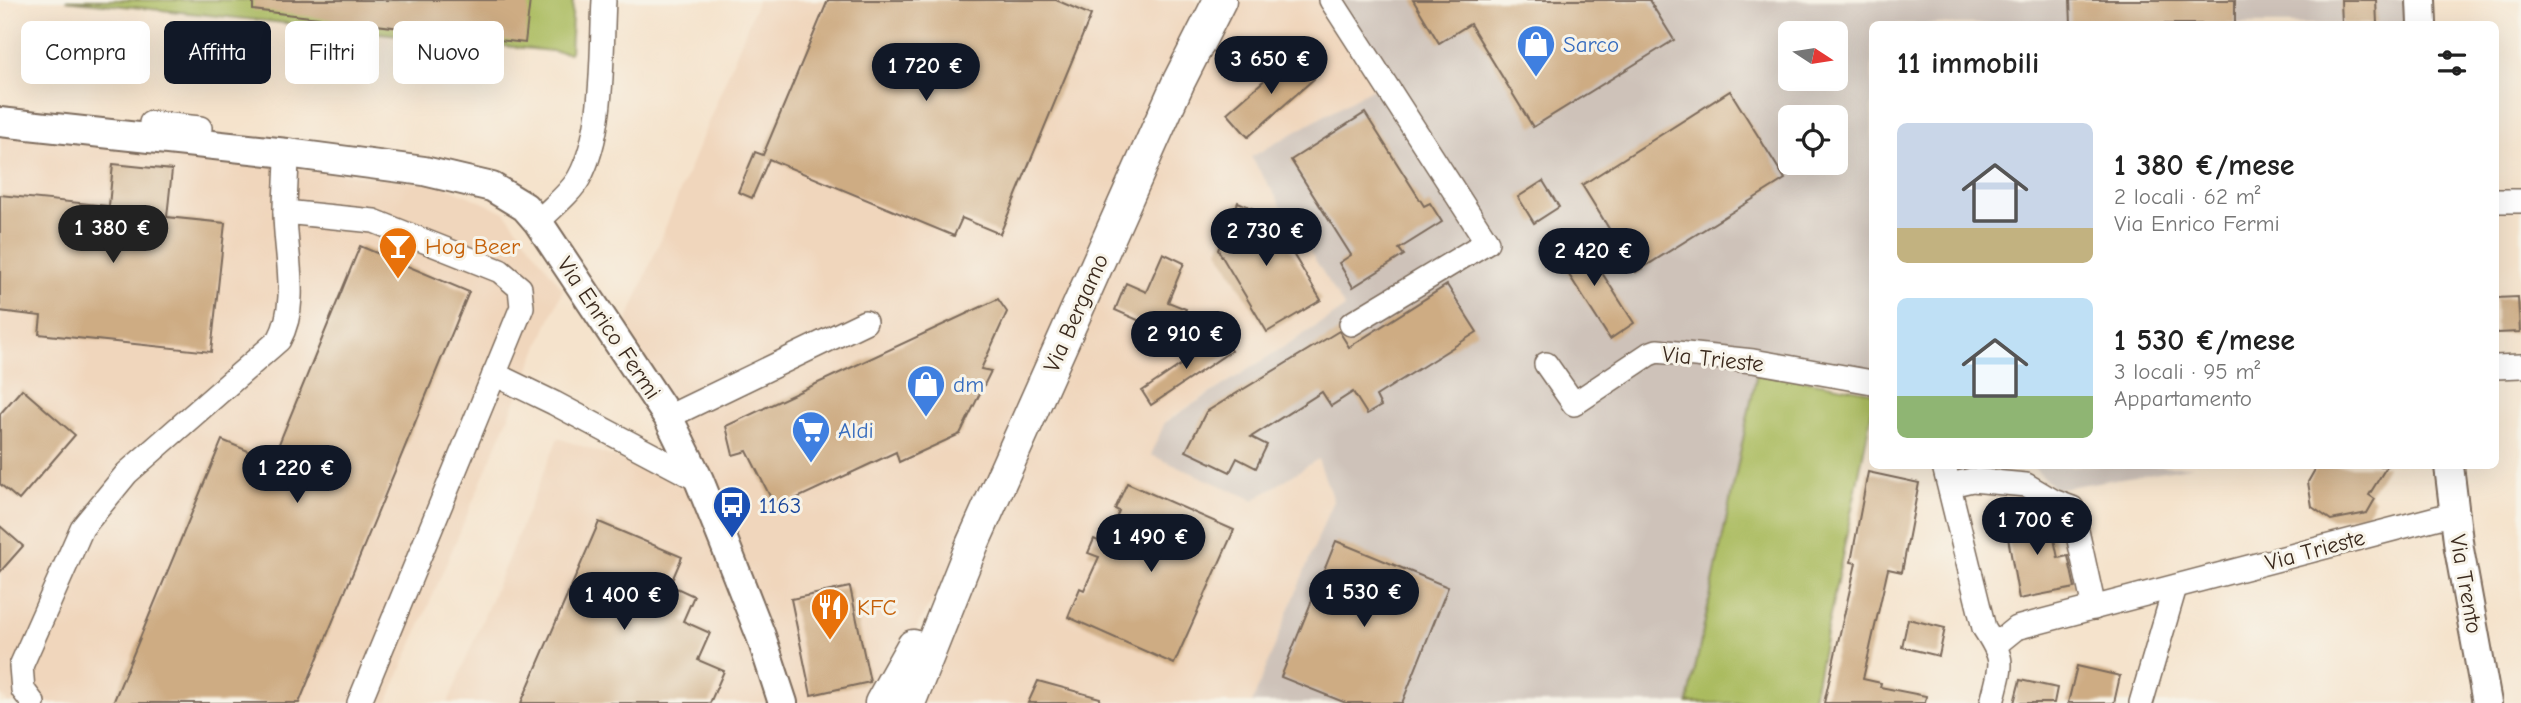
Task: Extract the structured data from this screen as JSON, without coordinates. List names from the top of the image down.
{
  "streets": {
    "main road": ["Via Bergamo"],
    "street": ["Via Enrico Fermi", "Via Trieste", "Via Trento"]
  },
  "crossings": [
    ["Via Trieste", "Via Trento"]
  ],
  "places": {
    "shop": ["Sarco", "dm"],
    "bar": ["Hog Beer"],
    "supermarket": ["Aldi"],
    "bus stop": ["1163"],
    "restaurant": ["KFC"]
  },
  "north": "right",
  "page": {
    "chip": [
      "Compra",
      "Affitta",
      "Filtri",
      "Nuovo"
    ],
    "heading": "11 immobili",
    "price": [
      "3 650 €",
      "1 720 €",
      "1 380 €",
      "2 730 €",
      "2 420 €",
      "2 910 €",
      "1 220 €",
      "1 700 €",
      "1 490 €",
      "1 530 €",
      "1 400 €"
    ],
    "list": [
      {
        "name": "1 380 €/mese",
        "note": "2 locali · 62 m² · Via Enrico Fermi"
      },
      {
        "name": "1 530 €/mese",
        "note": "3 locali · 95 m² · Appartamento"
      }
    ]
  }
}
